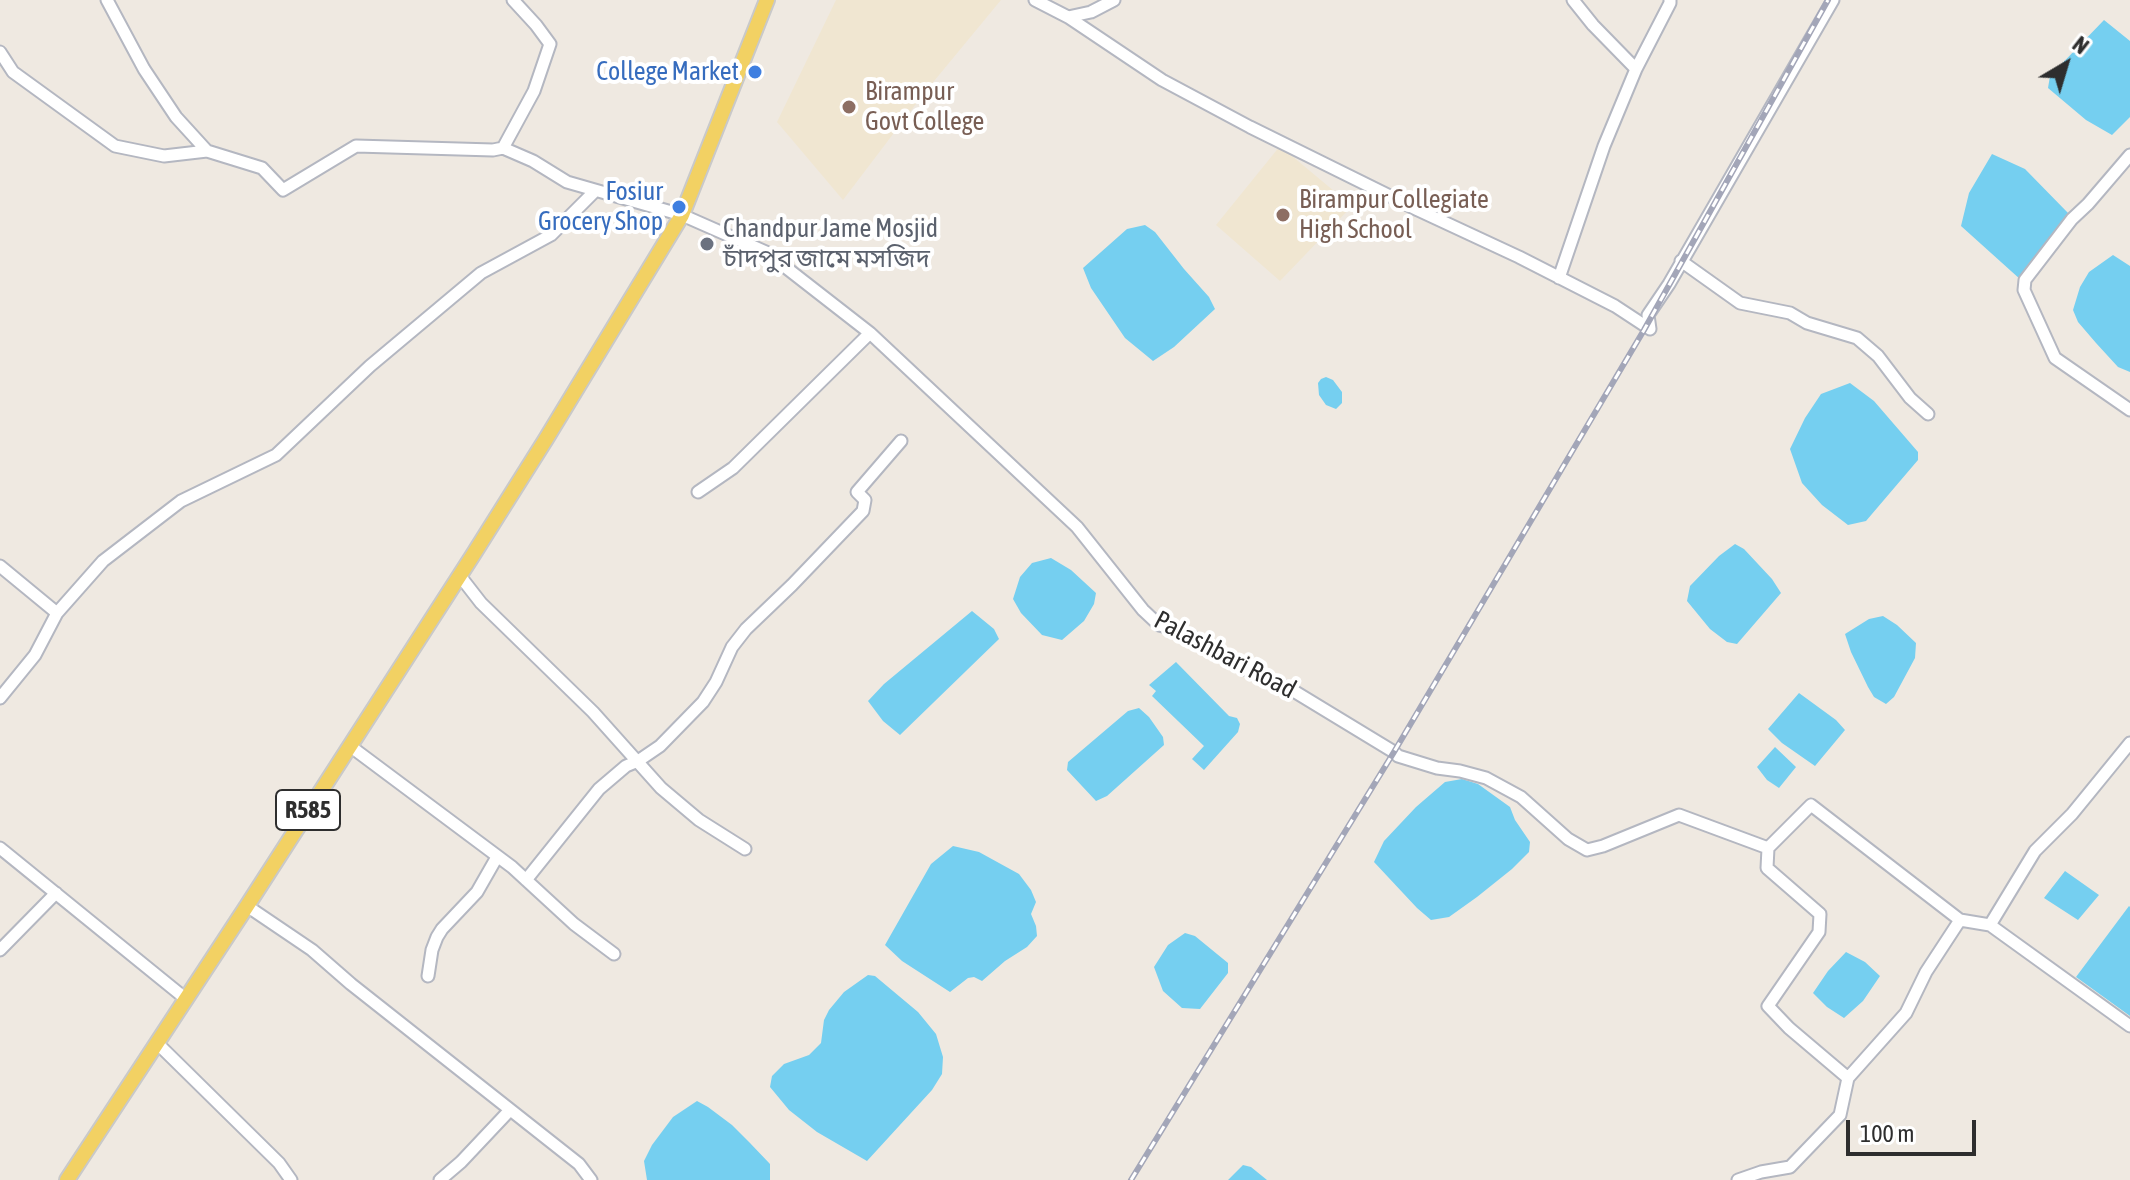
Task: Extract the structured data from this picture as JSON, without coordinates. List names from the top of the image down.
{
  "streets": {
    "main road": ["R585"],
    "street": ["Palashbari Road"]
  },
  "crossings": [
    ["Palashbari Road", "R585"]
  ],
  "places": [
    "College Market",
    "Birampur Govt College",
    "Fosiur Grocery Shop",
    "Birampur Collegiate High School",
    "Chandpur Jame Mosjid চাঁদপুর জামে মসজিদ"
  ],
  "scale_bar": "100 m",
  "north": "top right"
}
